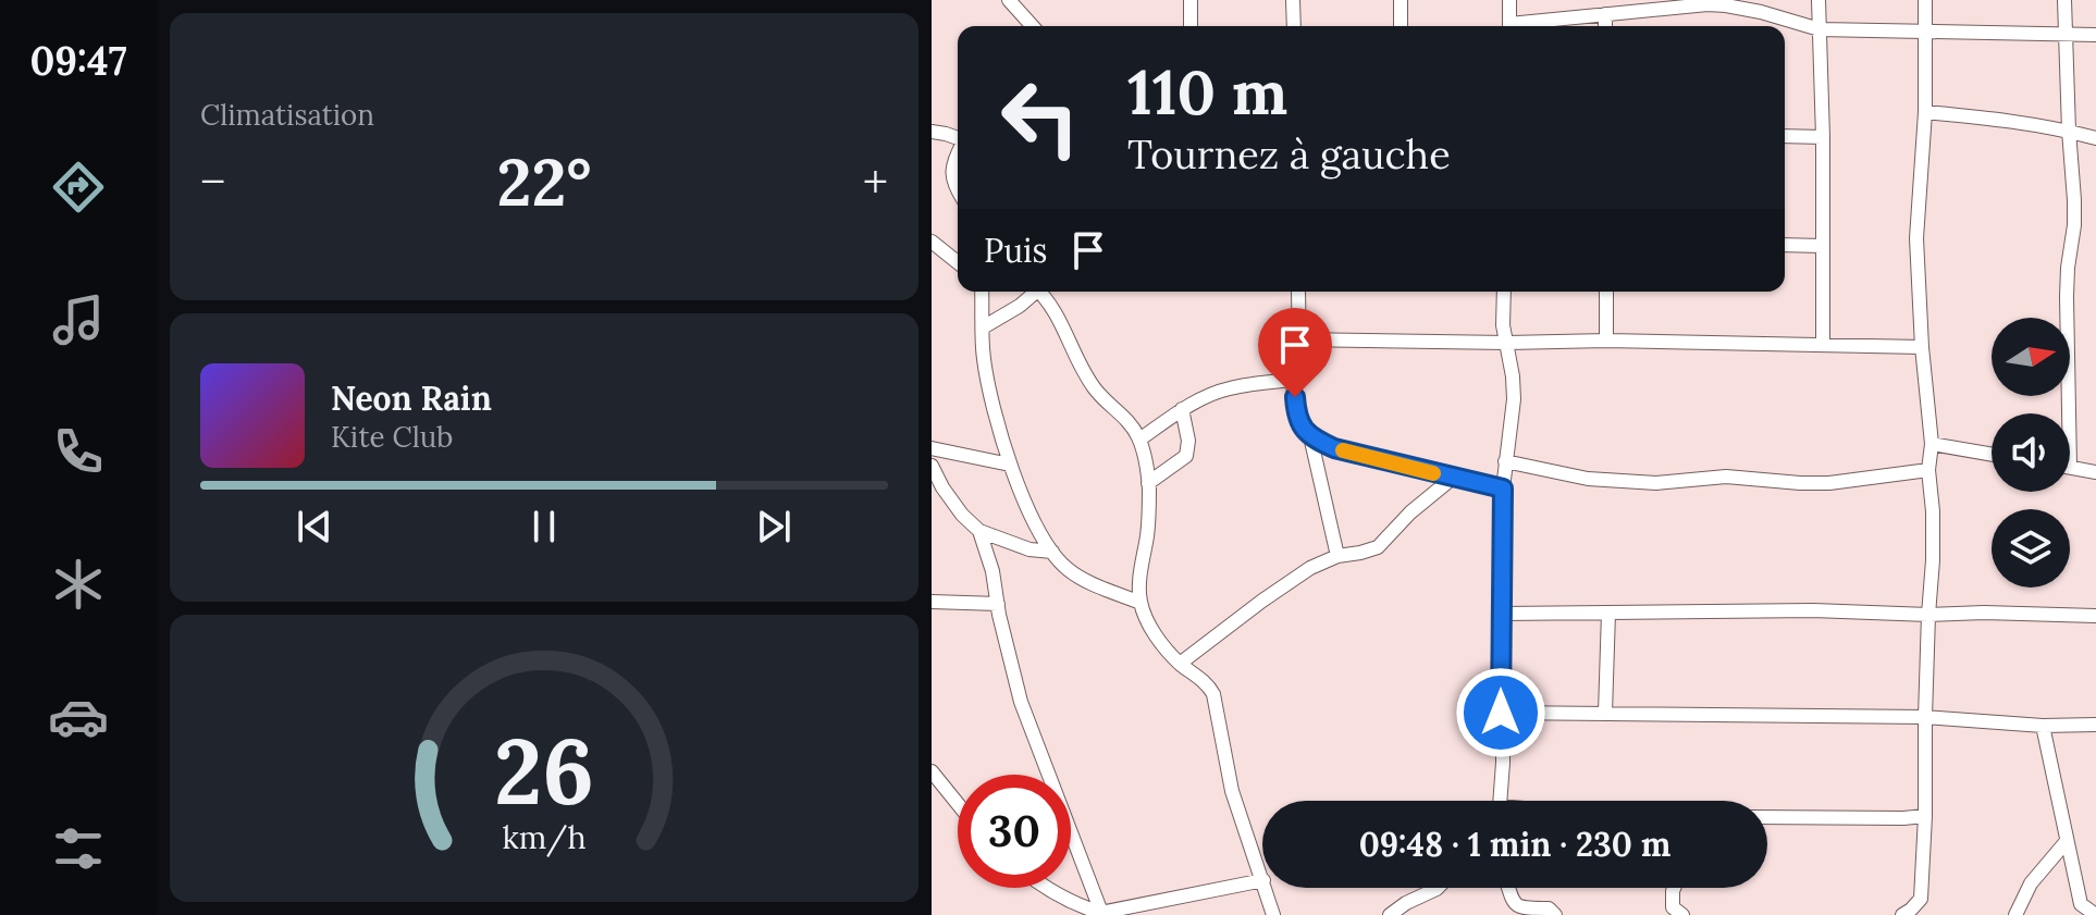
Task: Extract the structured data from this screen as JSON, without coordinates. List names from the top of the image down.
{
  "north": "right",
  "page": {
    "tabs": "09:47",
    "tile": "Climatisation",
    "turn": ["110 m", "Tournez à gauche"],
    "heat": ["−", "22°", "+"],
    "then": "Puis",
    "song": ["Neon Rain", "Kite Club"],
    "limit": "30",
    "trip": "09:48 · 1 min · 230 m",
    "gauge": ["26", "km/h"]
  }
}
